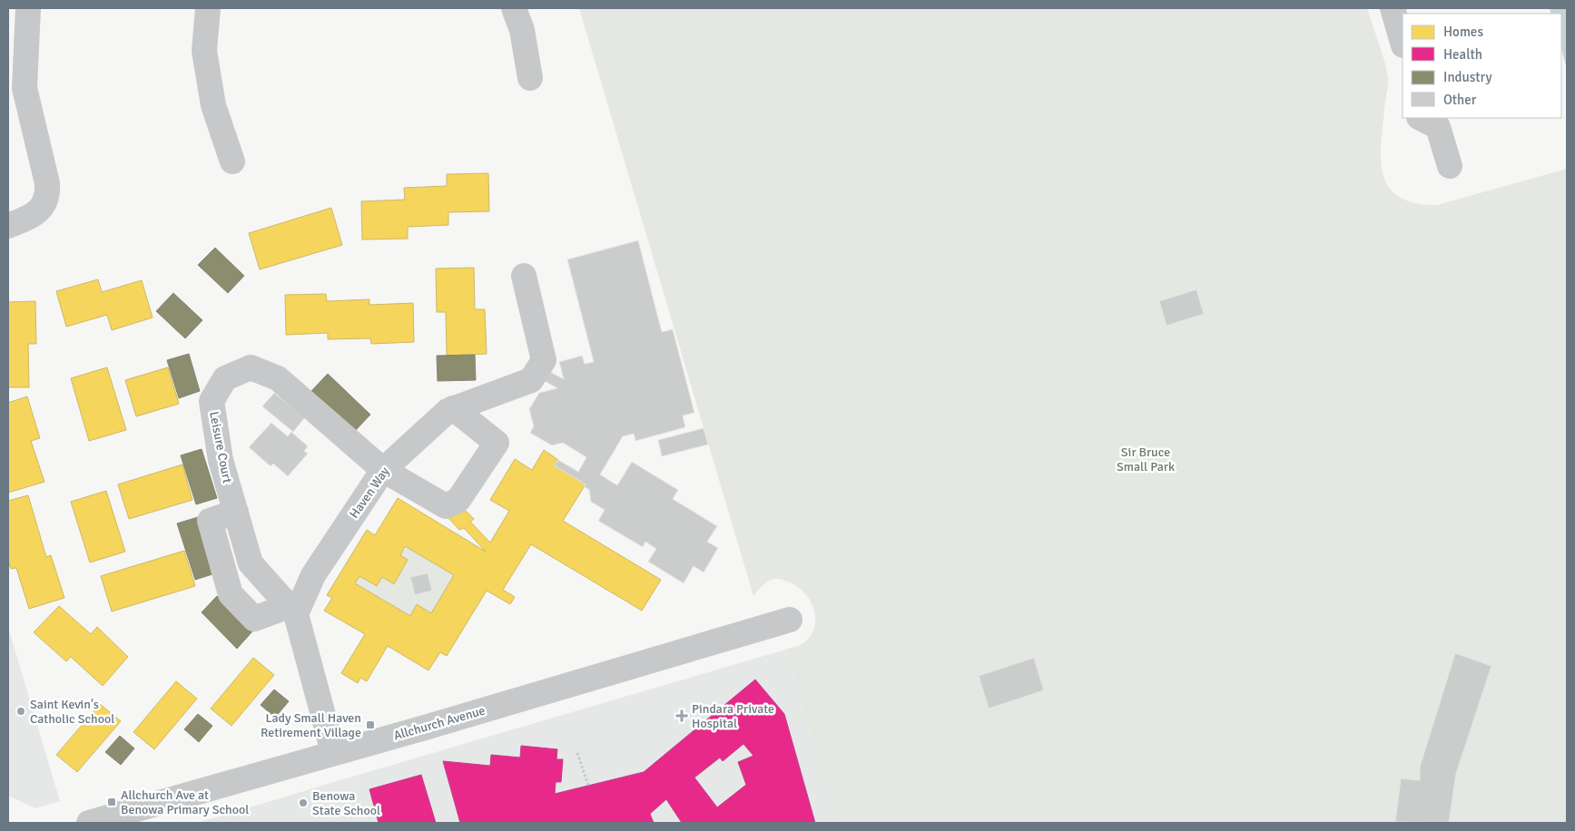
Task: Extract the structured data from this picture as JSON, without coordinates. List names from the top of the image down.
{
  "streets": {
    "street": ["Leisure Court", "Haven Way", "Allchurch Avenue"]
  },
  "crossings": [
    ["Leisure Court", "Haven Way"]
  ],
  "parks": ["Sir Bruce Small Park"],
  "places": {
    "other": ["Saint Kevin's Catholic School", "Benowa State School"],
    "health": ["Pindara Private Hospital"],
    "transit": ["Lady Small Haven Retirement Village", "Allchurch Ave at Benowa Primary School"]
  },
  "legend": [
    "Homes",
    "Health",
    "Industry",
    "Other"
  ]
}
